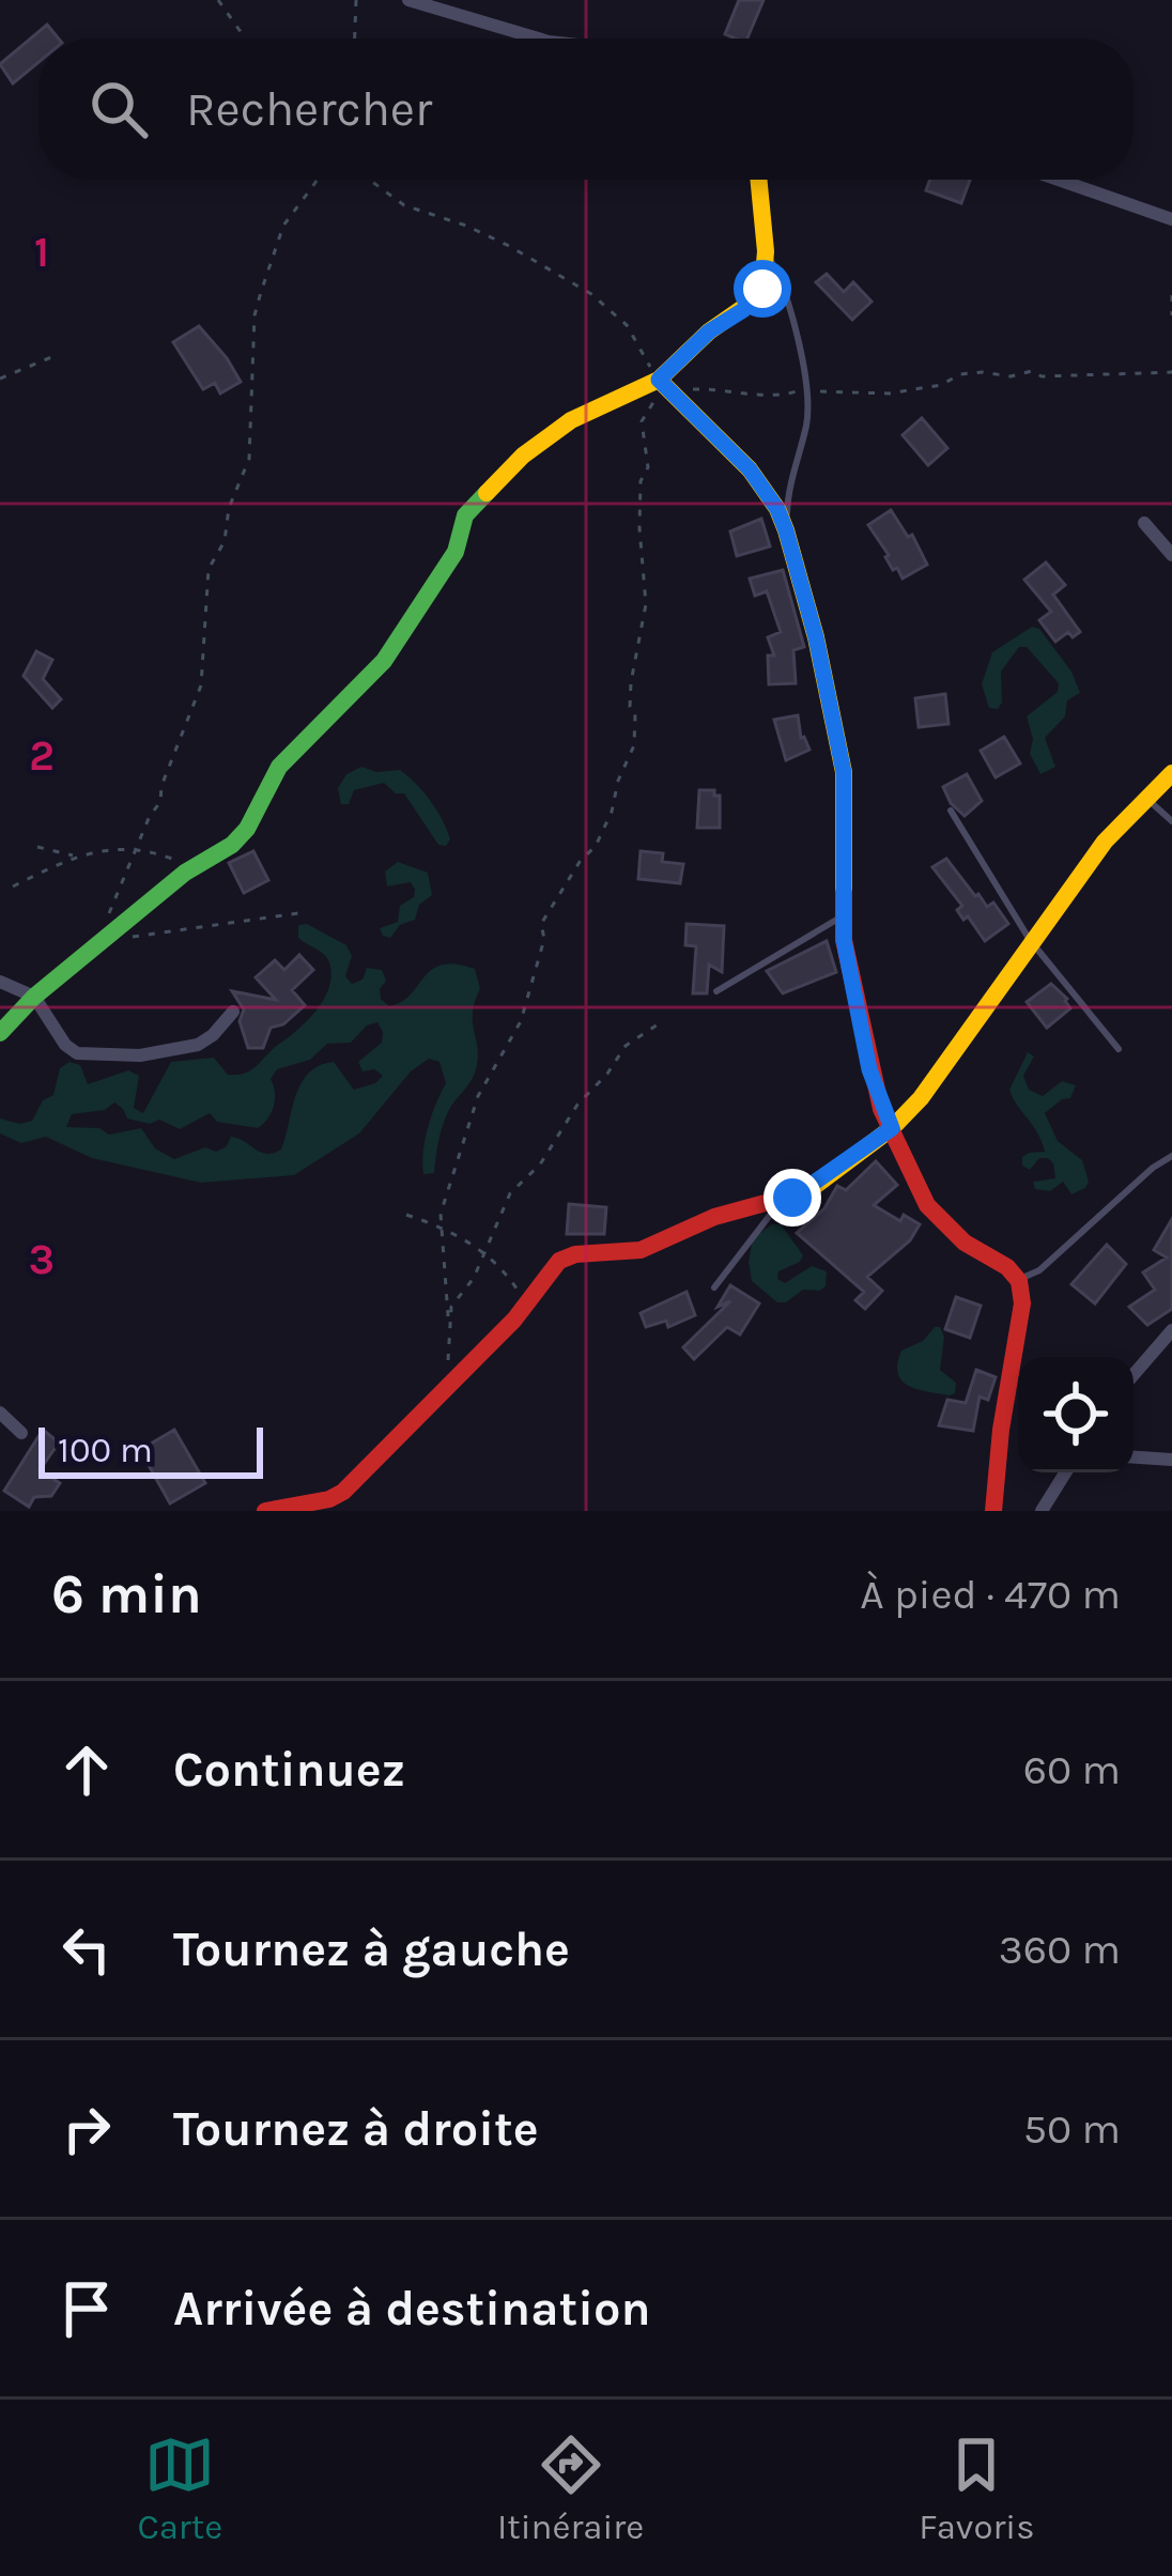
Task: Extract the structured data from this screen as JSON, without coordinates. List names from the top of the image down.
{
  "scale_bar": "100 m",
  "page": {
    "search": "Rechercher",
    "scale": "100 m",
    "heading": ["6 min", "À pied · 470 m"],
    "list": [
      ["Continuez", "60 m"],
      ["Tournez à gauche", "360 m"],
      ["Tournez à droite", "50 m"],
      "Arrivée à destination"
    ],
    "nav": ["Carte", "Itinéraire", "Favoris"]
  },
  "grid": {
    "rows": ["1", "2", "3"]
  }
}
